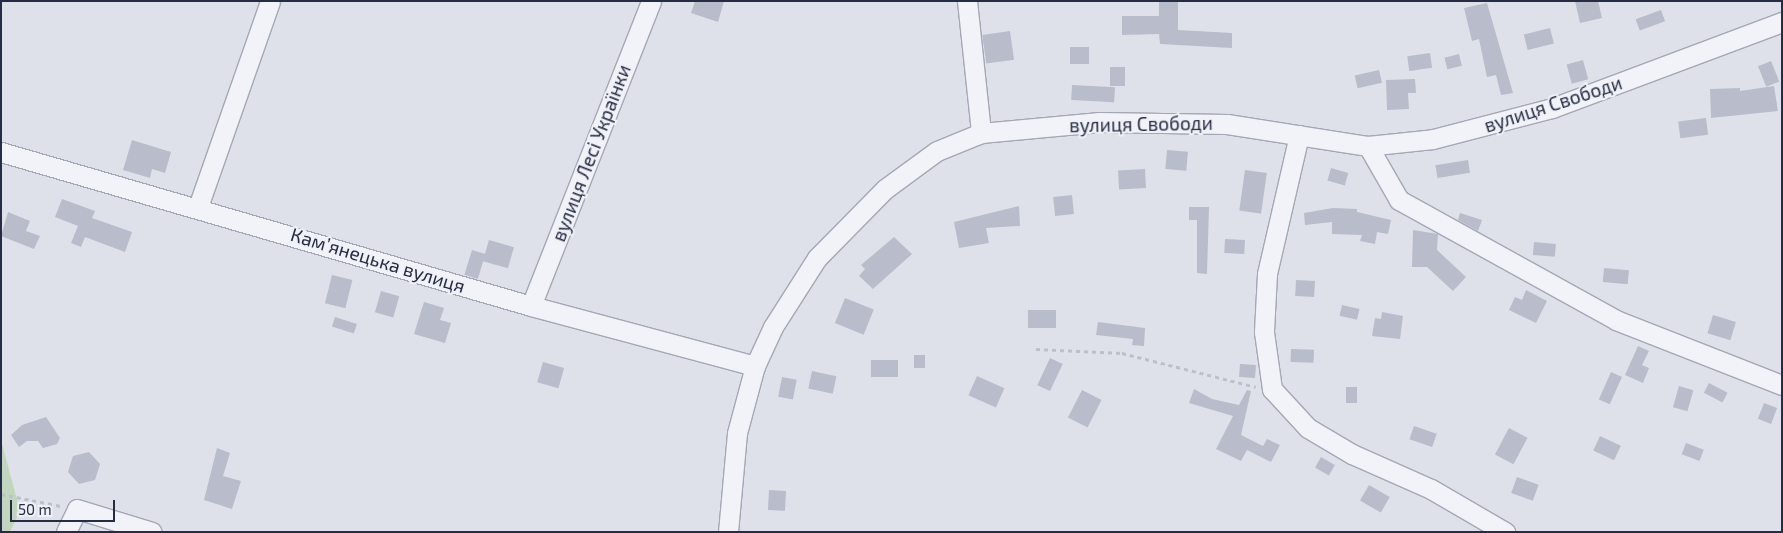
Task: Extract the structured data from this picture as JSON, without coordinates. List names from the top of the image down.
{
  "streets": {
    "street": ["вулиця Свободи", "вулиця Лесі Українки", "Камʼянецька вулиця"]
  },
  "crossings": [
    ["вулиця Свободи", "Камʼянецька вулиця"],
    ["вулиця Лесі Українки", "Камʼянецька вулиця"]
  ],
  "scale_bar": "50 m"
}
